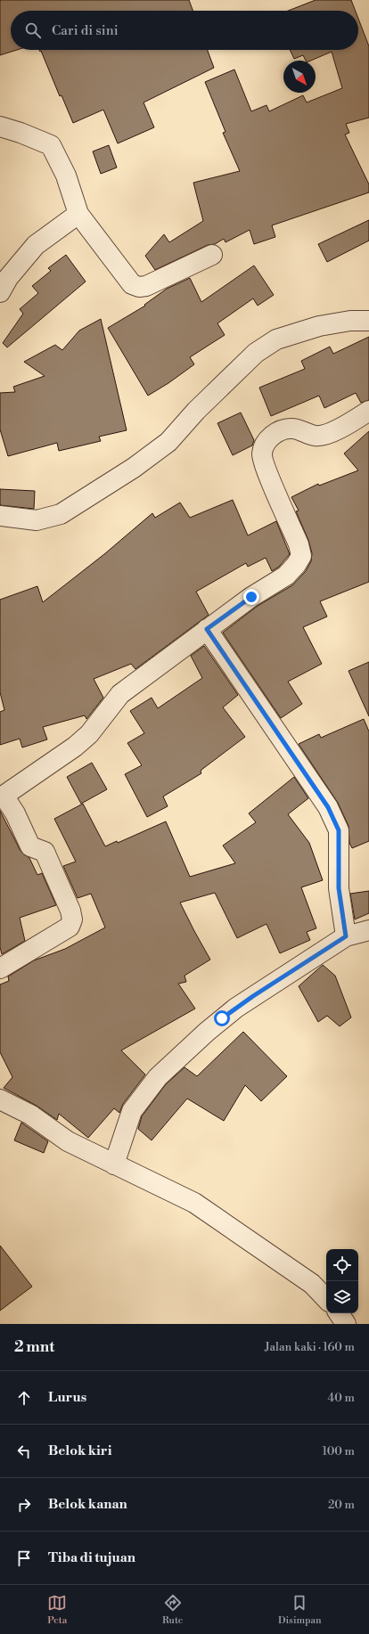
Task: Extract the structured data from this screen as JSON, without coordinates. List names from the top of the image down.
{
  "north": "bottom right",
  "page": {
    "search": "Cari di sini",
    "heading": ["2 mnt", "Jalan kaki · 160 m"],
    "list": [
      ["Lurus", "40 m"],
      ["Belok kiri", "100 m"],
      ["Belok kanan", "20 m"],
      "Tiba di tujuan"
    ],
    "nav": ["Peta", "Rute", "Disimpan"]
  }
}
